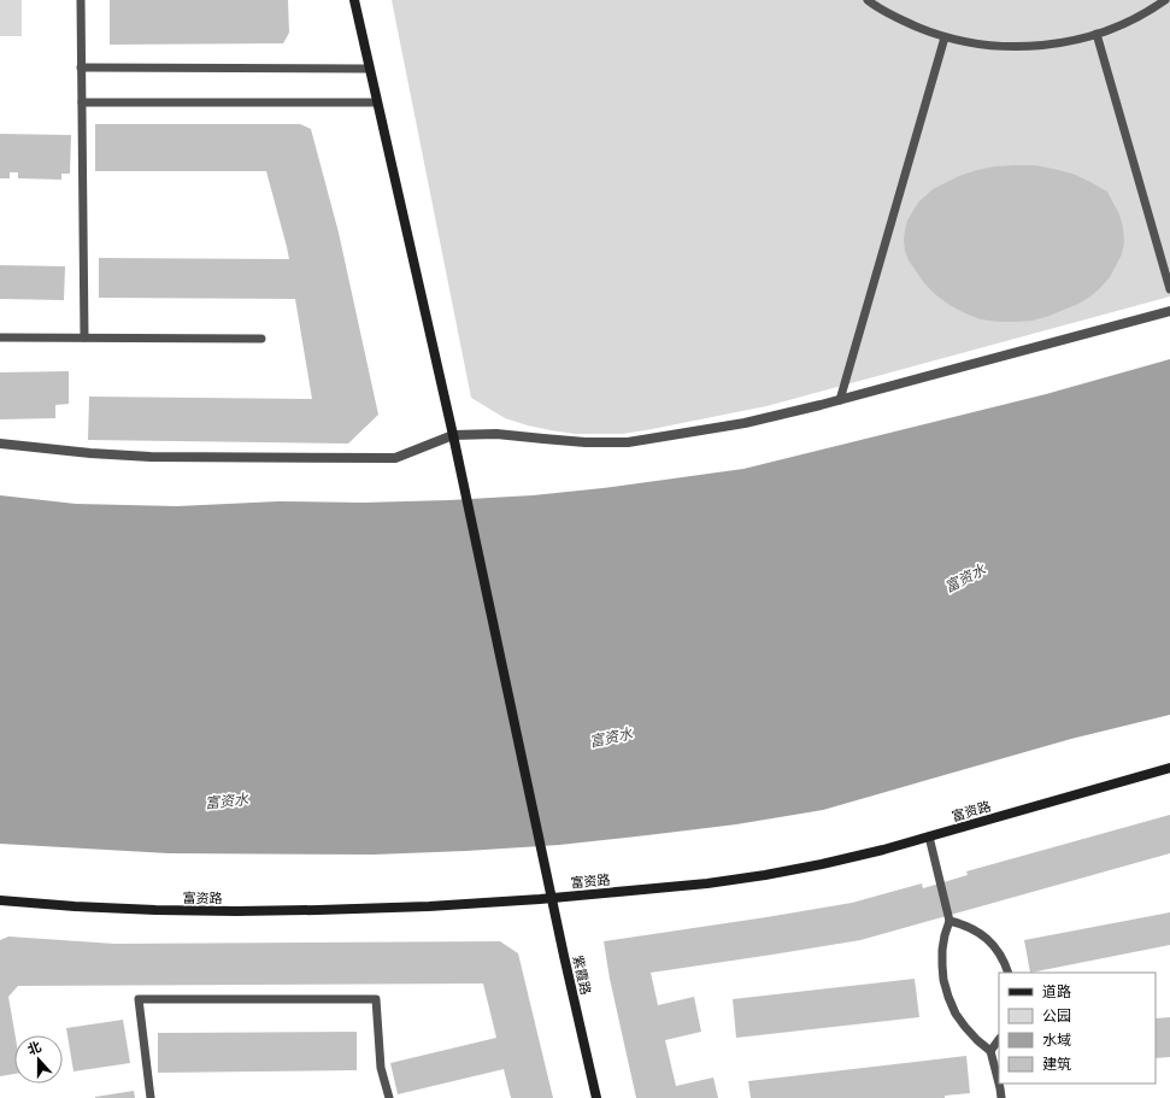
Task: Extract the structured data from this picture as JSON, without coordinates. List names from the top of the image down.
{
  "streets": {
    "street": ["富资路", "紫霞路"]
  },
  "crossings": [
    ["富资路", "紫霞路"]
  ],
  "water": ["富资水"],
  "legend": [
    "道路",
    "公园",
    "水域",
    "建筑"
  ],
  "north": "top"
}
